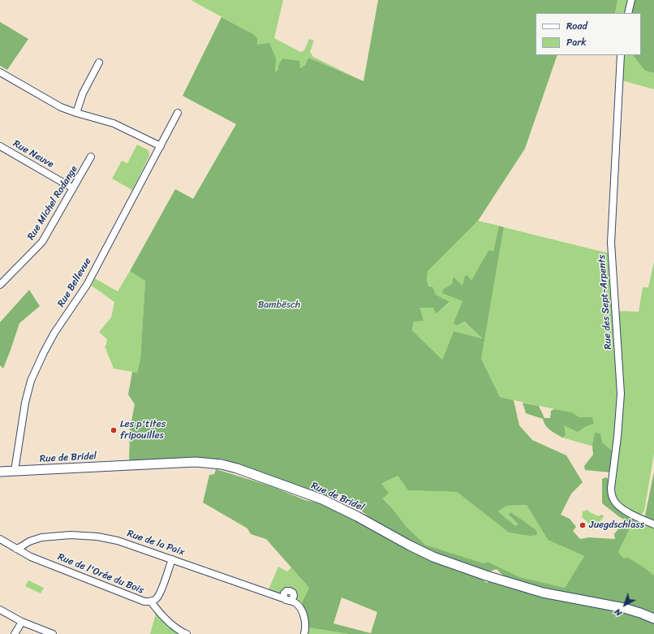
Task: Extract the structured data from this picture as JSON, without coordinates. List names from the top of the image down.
{
  "streets": {
    "main road": ["Rue de Bridel"],
    "street": [
      "Rue Neuve",
      "Rue Michel Rodange",
      "Rue Bellevue",
      "Rue des Sept-Arpents",
      "Rue de la Paix",
      "Rue de l'Orée du Bois"
    ]
  },
  "crossings": [
    ["Rue Neuve", "Rue Michel Rodange"],
    ["Rue Bellevue", "Rue de Bridel"],
    ["Rue de la Paix", "Rue de l'Orée du Bois"]
  ],
  "parks": ["Bambësch"],
  "places": ["Les p'tites fripouilles", "Juegdschlass"],
  "legend": ["Road", "Park"],
  "north": "bottom left"
}
